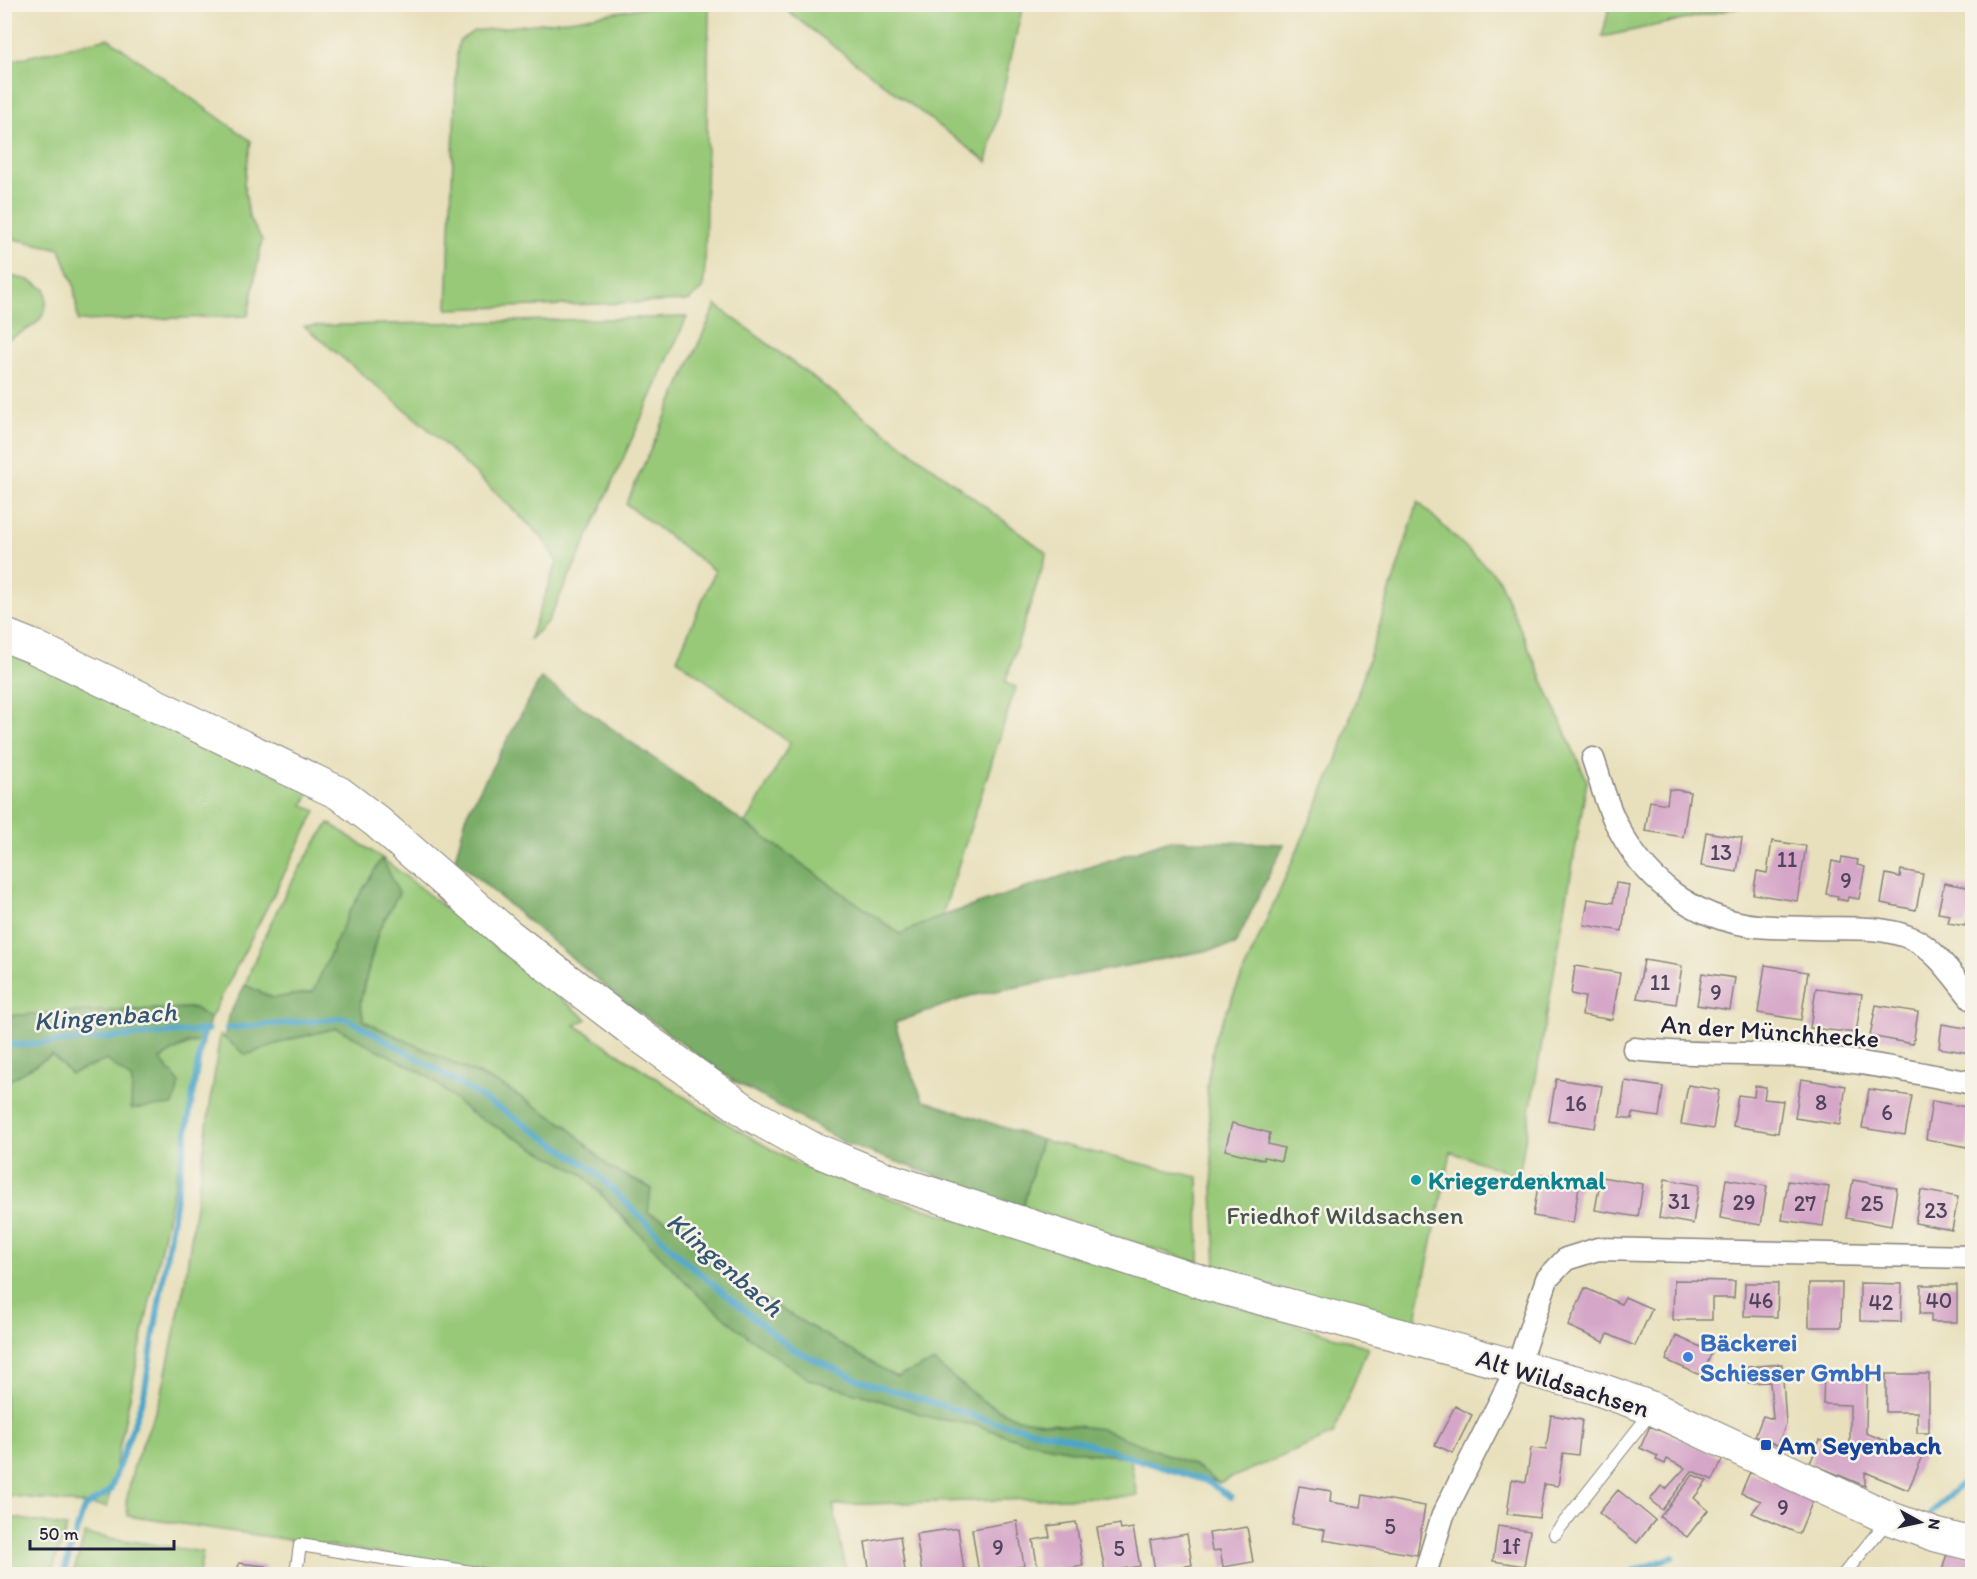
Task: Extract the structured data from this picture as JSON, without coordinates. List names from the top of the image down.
{
  "streets": {
    "main road": ["Alt Wildsachsen"],
    "street": ["An der Münchhecke"]
  },
  "water": ["Klingenbach"],
  "parks": ["Friedhof Wildsachsen"],
  "places": {
    "other": ["Kriegerdenkmal", "Bäckerei Schiesser GmbH"],
    "transit": ["Am Seyenbach"]
  },
  "house_numbers": [
    "13",
    "11",
    "9",
    "11",
    "9",
    "8",
    "16",
    "6",
    "31",
    "29",
    "27",
    "25",
    "23",
    "46",
    "40",
    "42",
    "9",
    "5",
    "1f",
    "9",
    "5"
  ],
  "scale_bar": "50 m",
  "north": "right"
}
